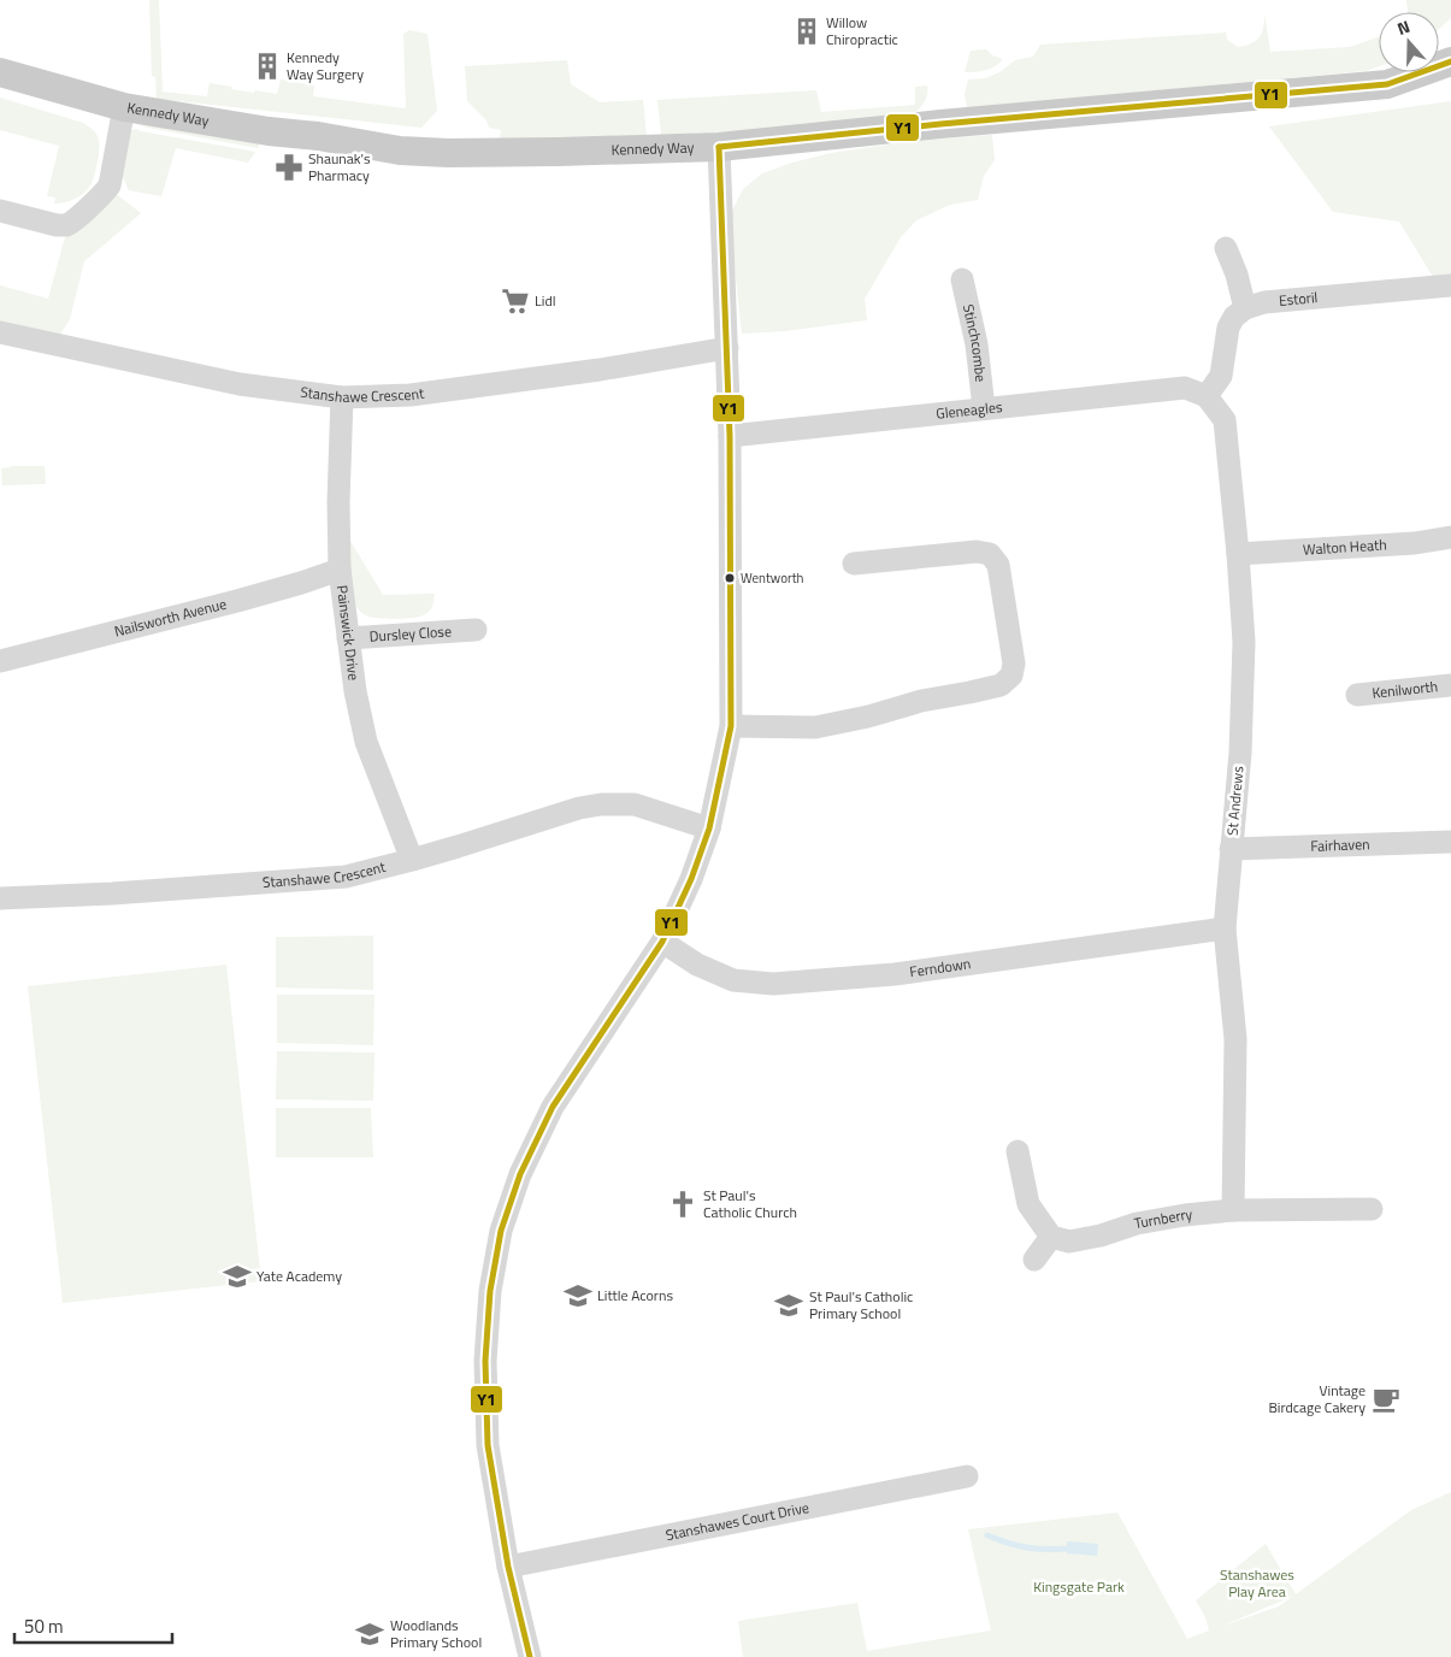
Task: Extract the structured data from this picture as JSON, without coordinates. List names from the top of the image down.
{
  "streets": {
    "main road": ["Kennedy Way"],
    "street": [
      "Estoril",
      "Stinchcombe",
      "Stanshawe Crescent",
      "Gleneagles",
      "Walton Heath",
      "Nailsworth Avenue",
      "Painswick Drive",
      "Dursley Close",
      "Kenilworth",
      "St Andrews",
      "Fairhaven",
      "Ferndown",
      "Turnberry",
      "Stanshawes Court Drive"
    ]
  },
  "crossings": [
    ["Stinchcombe", "Gleneagles"],
    ["Stanshawe Crescent", "Painswick Drive"],
    ["Gleneagles", "St Andrews"],
    ["Walton Heath", "St Andrews"],
    ["Nailsworth Avenue", "Painswick Drive"],
    ["Painswick Drive", "Dursley Close"],
    ["St Andrews", "Fairhaven"],
    ["St Andrews", "Ferndown"],
    ["St Andrews", "Turnberry"]
  ],
  "parks": ["Stanshawes Play Area", "Kingsgate Park"],
  "places": {
    "building": ["Willow Chiropractic", "Kennedy Way Surgery"],
    "pharmacy": ["Shaunak's Pharmacy"],
    "supermarket": ["Lidl"],
    "other": ["Wentworth"],
    "church": ["St Paul's Catholic Church"],
    "school or university": [
      "Yate Academy",
      "Little Acorns",
      "St Paul's Catholic Primary School",
      "Woodlands Primary School"
    ],
    "cafe": ["Vintage Birdcage Cakery"]
  },
  "lines": ["transit line Y1"],
  "scale_bar": "50 m",
  "north": "top"
}
